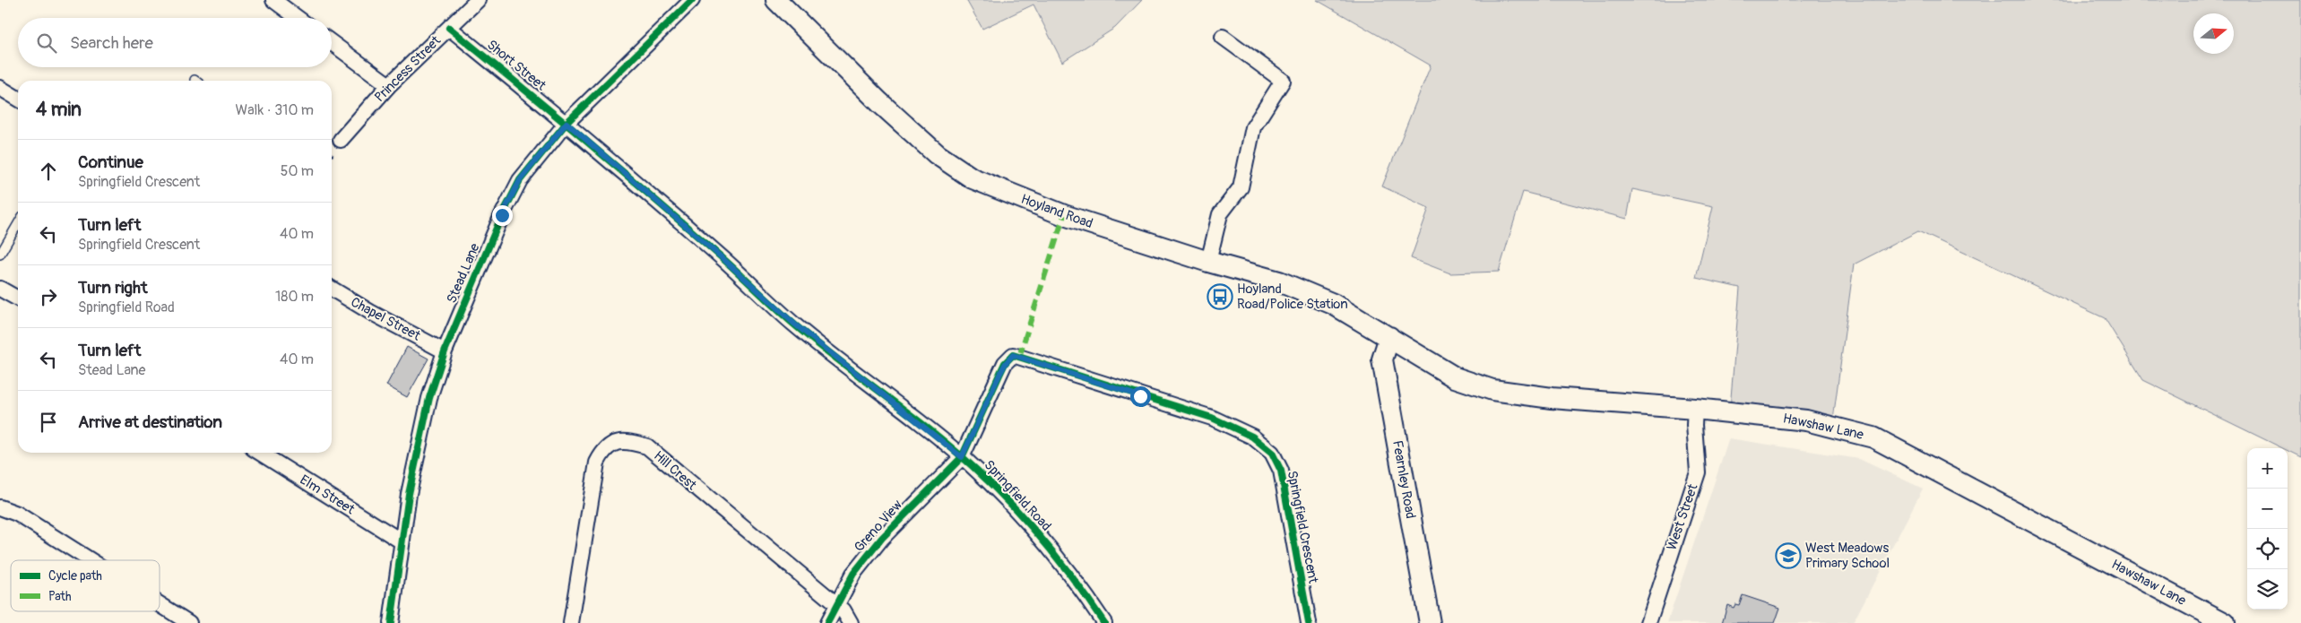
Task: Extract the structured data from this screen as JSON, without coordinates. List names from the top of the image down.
{
  "streets": {
    "main road": ["Hoyland Road", "Hawshaw Lane", "Fearnley Road"],
    "street": [
      "Short Street",
      "Princess Street",
      "Stead Lane",
      "Chapel Street",
      "Hill Crest",
      "Elm Street",
      "Springfield Road",
      "West Street",
      "Greno View",
      "Springfield Crescent"
    ]
  },
  "crossings": [
    ["Short Street", "Princess Street"],
    ["Short Street", "Stead Lane"],
    ["Short Street", "Springfield Road"],
    ["Hoyland Road", "Hawshaw Lane"],
    ["Hoyland Road", "Fearnley Road"],
    ["Stead Lane", "Chapel Street"],
    ["Stead Lane", "Elm Street"],
    ["Stead Lane", "Springfield Road"],
    ["Hawshaw Lane", "Fearnley Road"],
    ["Hawshaw Lane", "West Street"],
    ["Hill Crest", "Greno View"],
    ["Springfield Road", "Greno View"],
    ["Springfield Road", "Springfield Crescent"],
    ["Greno View", "Springfield Crescent"]
  ],
  "places": {
    "bus stop": ["Hoyland Road/Police Station"],
    "school or university": ["West Meadows Primary School"]
  },
  "legend": ["Cycle path", "Path"],
  "north": "right",
  "page": {
    "search": "Search here",
    "heading": ["4 min", "Walk · 310 m"],
    "list": [
      ["Continue", "Springfield Crescent", "50 m"],
      ["Turn left", "Springfield Crescent", "40 m"],
      ["Turn right", "Springfield Road", "180 m"],
      ["Turn left", "Stead Lane", "40 m"],
      "Arrive at destination"
    ],
    "map_buttons": ["+", "−"]
  }
}
